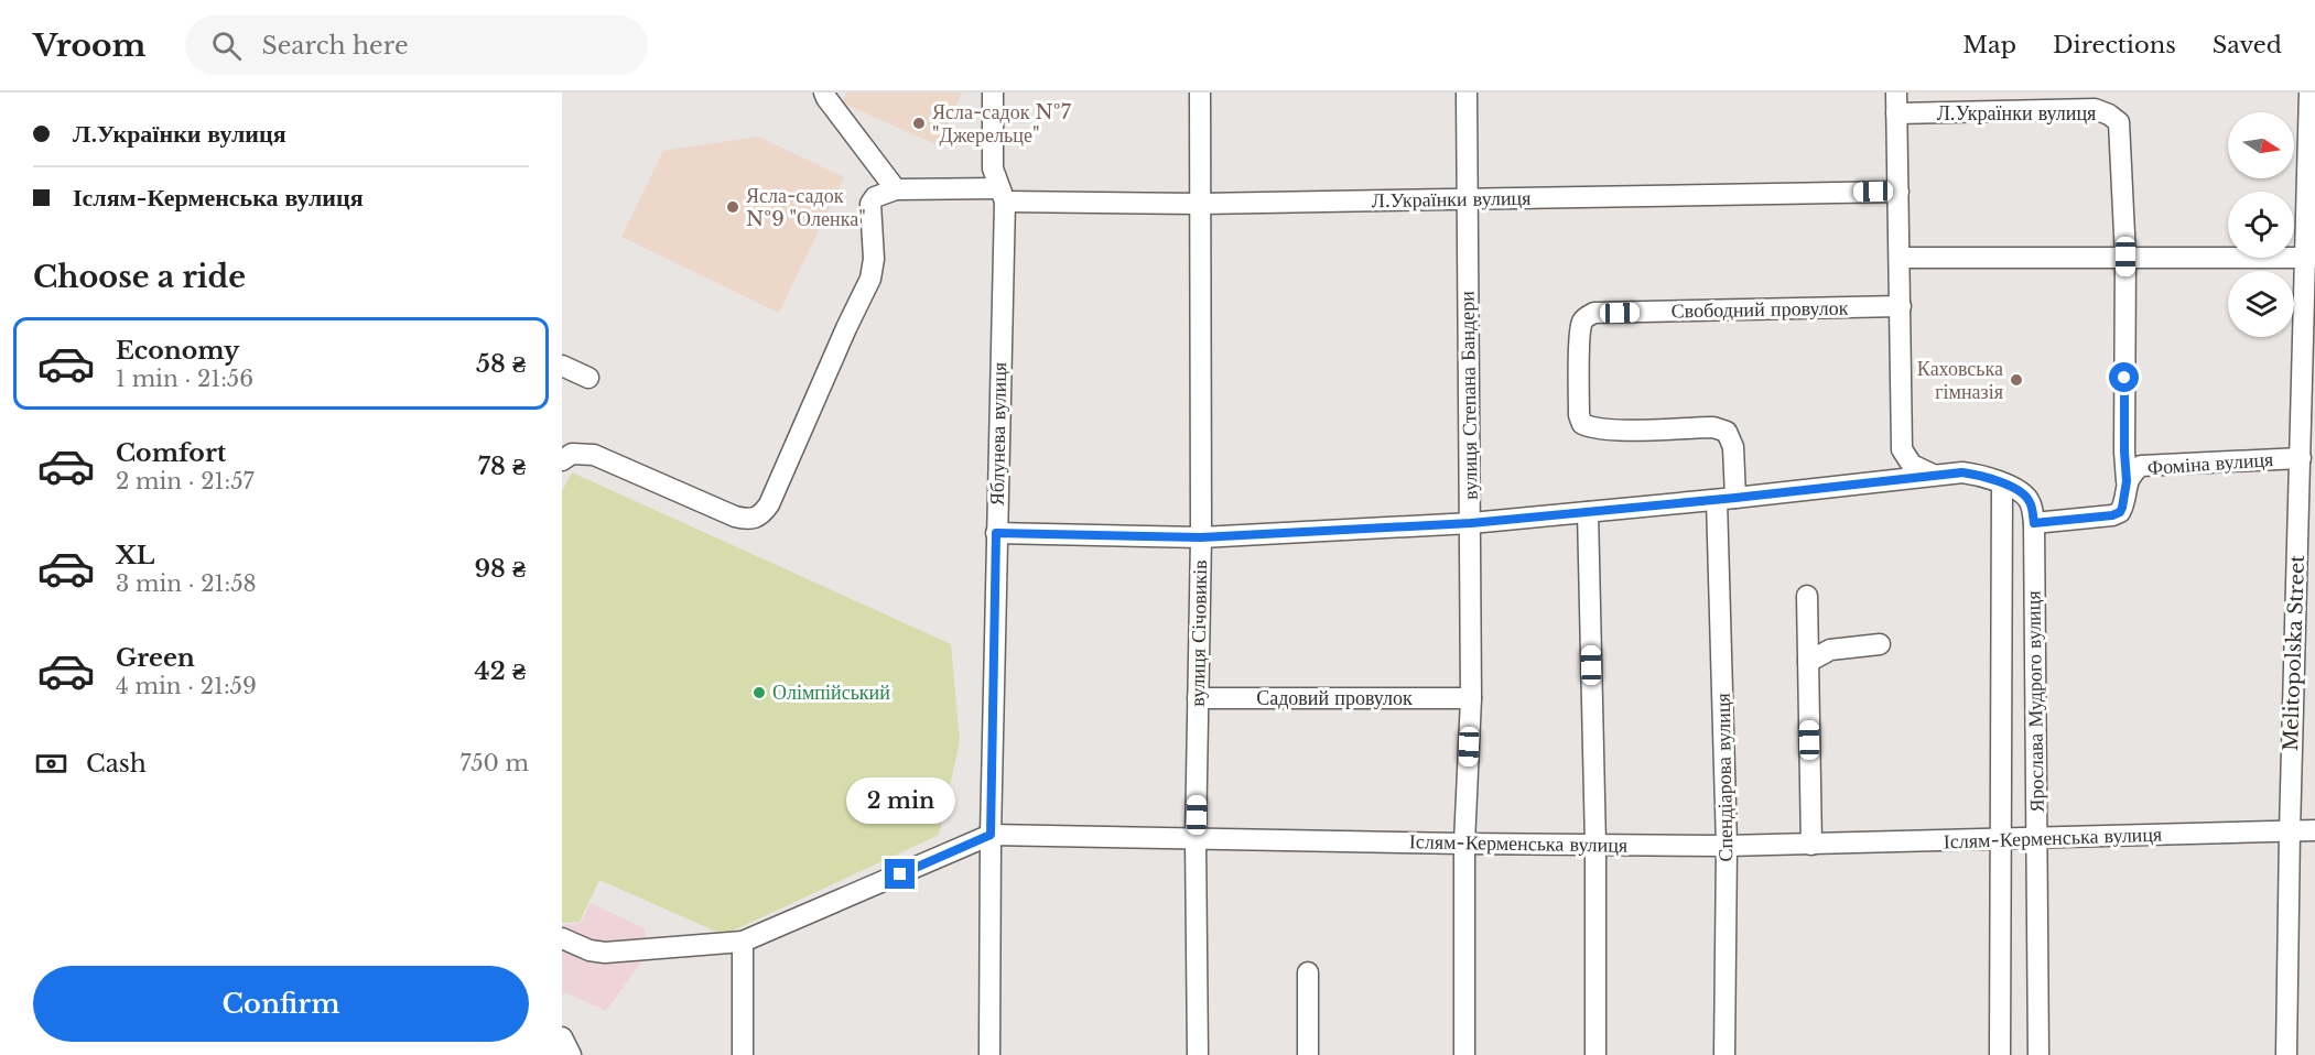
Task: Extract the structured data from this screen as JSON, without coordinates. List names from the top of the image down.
{
  "streets": {
    "street": [
      "Л.Українки вулиця",
      "Свободний провулок",
      "вулиця Степана Бандери",
      "Яблунева вулиця",
      "Фоміна вулиця",
      "вулиця Січовиків",
      "Melitopolska Street",
      "Садовий провулок",
      "Ярослава Мудрого вулиця",
      "Спендіарова вулиця",
      "Іслям-Керменська вулиця"
    ]
  },
  "crossings": [
    ["Л.Українки вулиця", "вулиця Степана Бандери"],
    ["Л.Українки вулиця", "Яблунева вулиця"],
    ["Л.Українки вулиця", "Фоміна вулиця"],
    ["Л.Українки вулиця", "вулиця Січовиків"],
    ["Свободний провулок", "Спендіарова вулиця"],
    ["вулиця Степана Бандери", "Садовий провулок"],
    ["вулиця Степана Бандери", "Іслям-Керменська вулиця"],
    ["Яблунева вулиця", "Іслям-Керменська вулиця"],
    ["Фоміна вулиця", "Melitopolska Street"],
    ["Фоміна вулиця", "Ярослава Мудрого вулиця"],
    ["вулиця Січовиків", "Садовий провулок"],
    ["вулиця Січовиків", "Іслям-Керменська вулиця"],
    ["Melitopolska Street", "Іслям-Керменська вулиця"],
    ["Ярослава Мудрого вулиця", "Іслям-Керменська вулиця"],
    ["Спендіарова вулиця", "Іслям-Керменська вулиця"]
  ],
  "places": [
    "Ясла-садок №7 \"Джерельце\"",
    "Ясла-садок №9 \"Оленка\"",
    "Каховська гімназія",
    "Олімпійський"
  ],
  "north": "right",
  "page": {
    "header": "Vroom",
    "search": "Search here",
    "nav": ["Map", "Directions", "Saved"],
    "banner": ["Л.Українки вулиця", "Іслям-Керменська вулиця"],
    "heading": "Choose a ride",
    "list": [
      {
        "name": "Economy",
        "note": "1 min · 21:56",
        "value": "58 ₴"
      },
      {
        "name": "Comfort",
        "note": "2 min · 21:57",
        "value": "78 ₴"
      },
      {
        "name": "XL",
        "note": "3 min · 21:58",
        "value": "98 ₴"
      },
      {
        "name": "Green",
        "note": "4 min · 21:59",
        "value": "42 ₴"
      }
    ],
    "pay": ["Cash", "750 m"],
    "bubble": "2 min",
    "buttons": "Confirm"
  }
}
